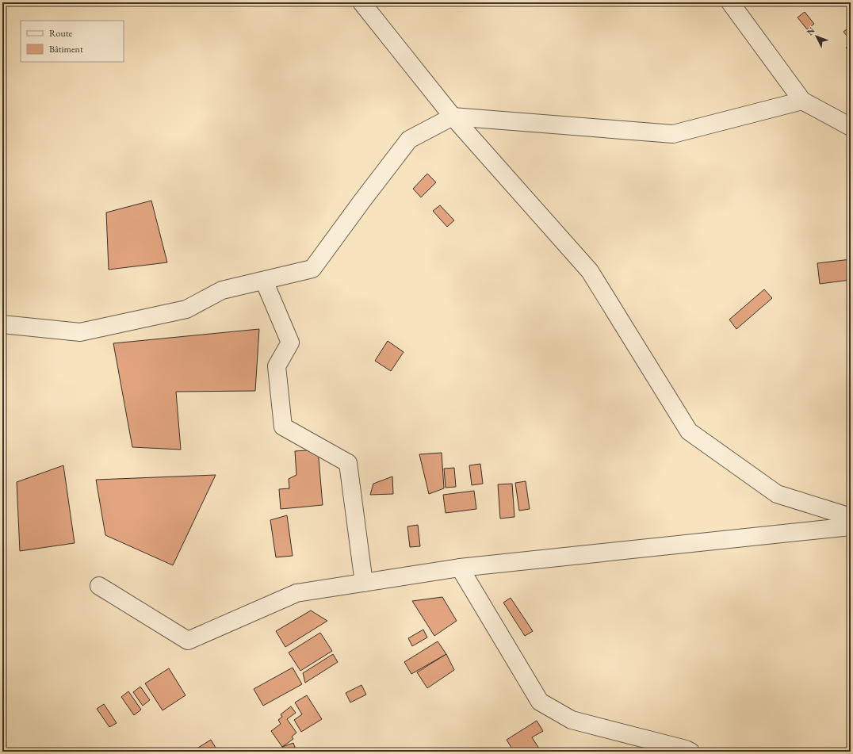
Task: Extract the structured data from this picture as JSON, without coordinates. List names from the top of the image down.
{
  "legend": ["Route", "Bâtiment"],
  "north": "top left"
}
